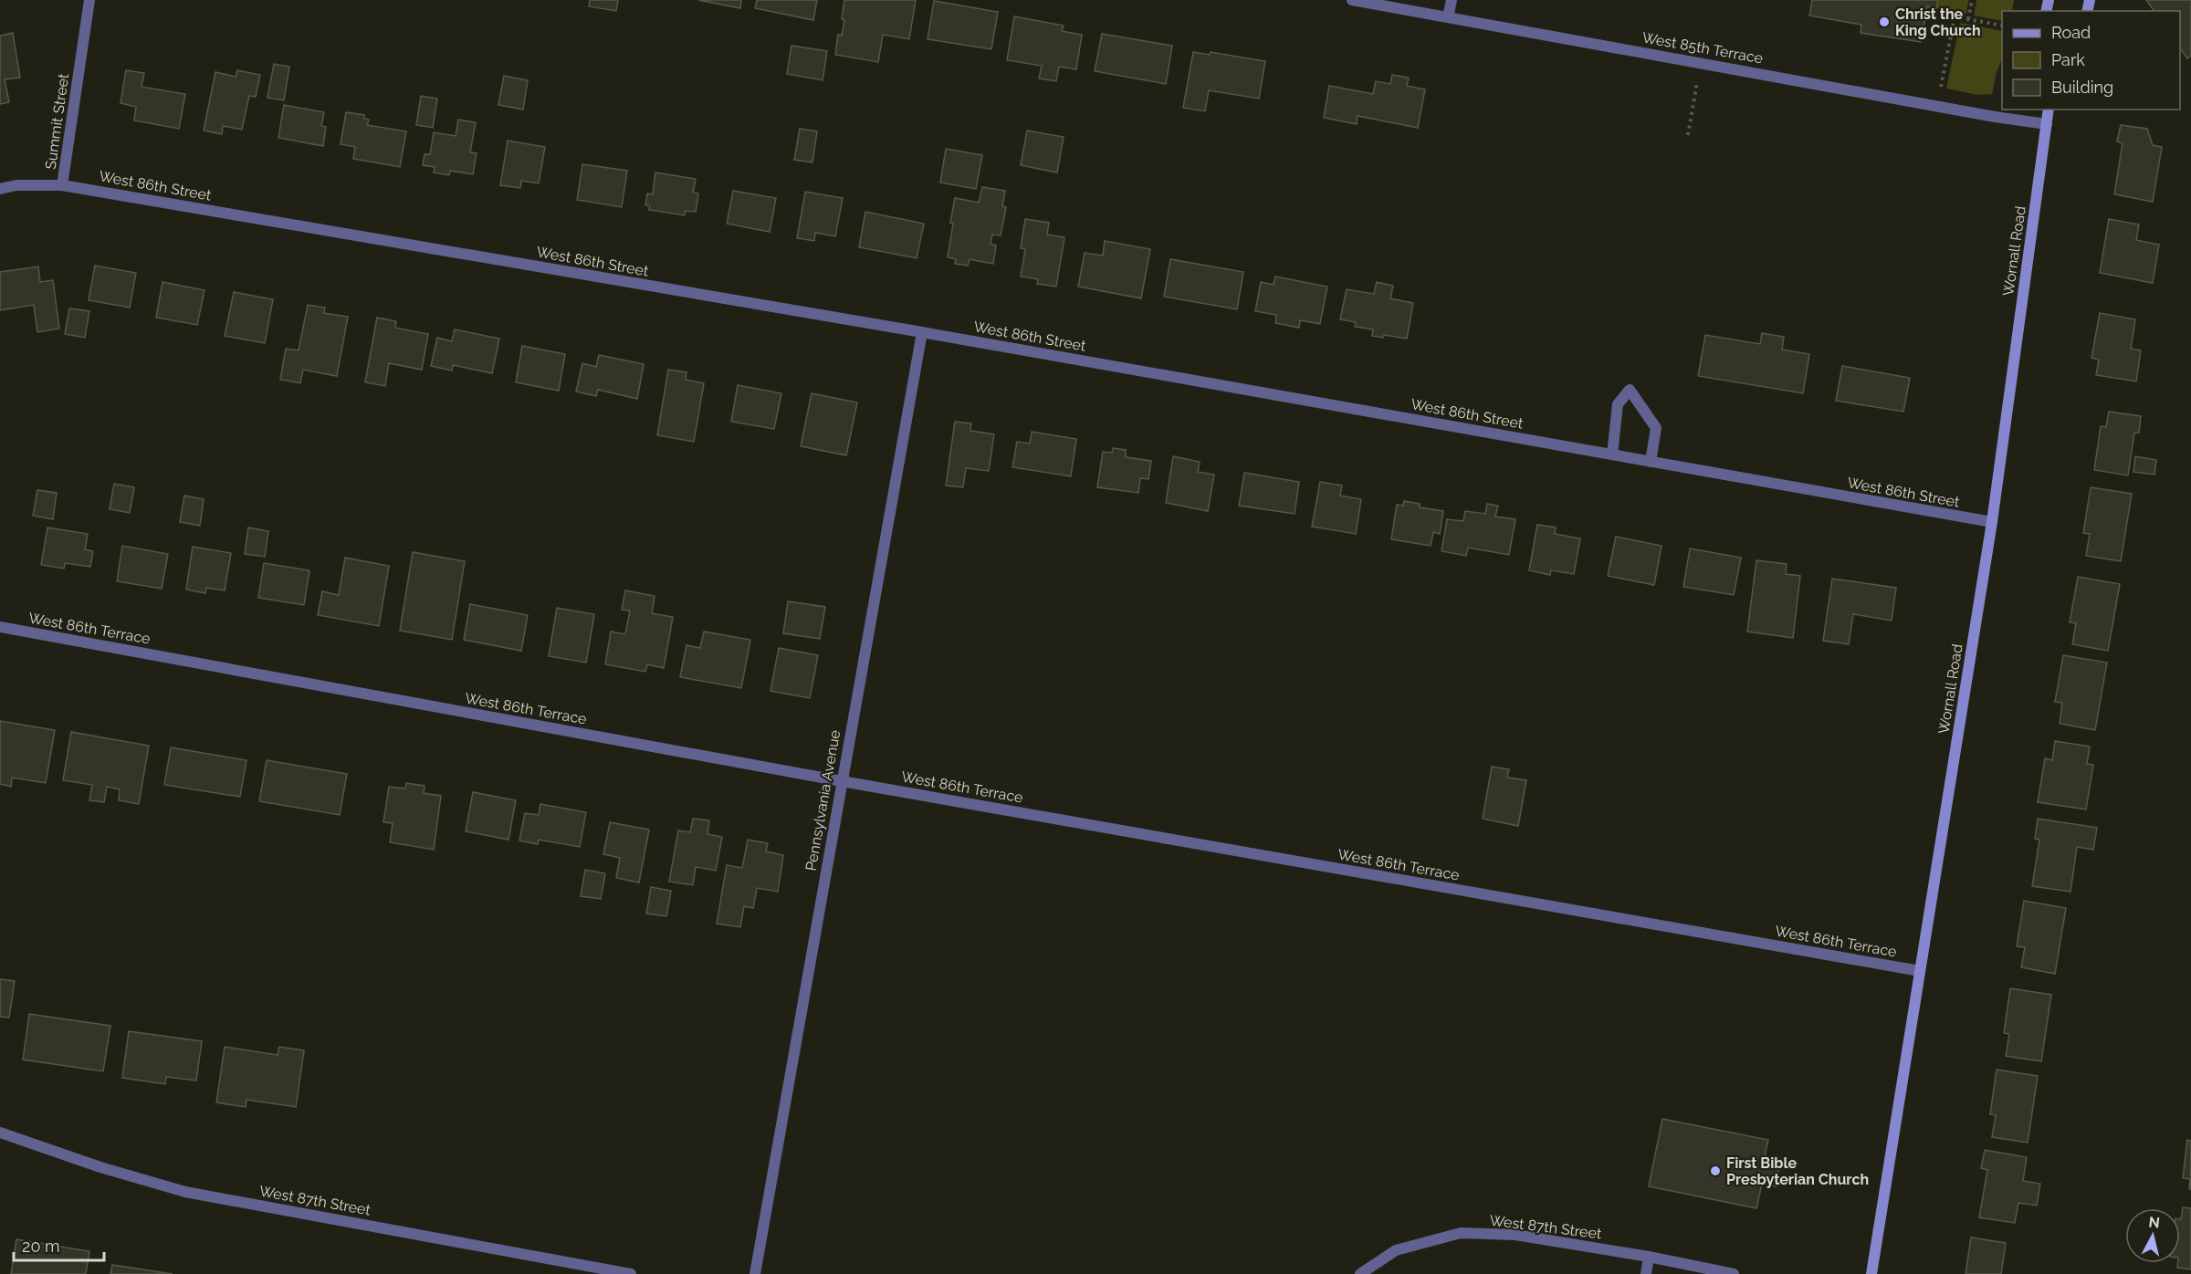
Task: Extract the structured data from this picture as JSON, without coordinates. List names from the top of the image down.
{
  "streets": {
    "main road": ["Wornall Road"],
    "street": [
      "West 85th Terrace",
      "Summit Street",
      "West 86th Street",
      "West 86th Terrace",
      "Pennsylvania Avenue",
      "West 87th Street"
    ]
  },
  "crossings": [
    ["West 85th Terrace", "Wornall Road"],
    ["Summit Street", "West 86th Street"],
    ["West 86th Street", "Wornall Road"],
    ["West 86th Street", "Pennsylvania Avenue"],
    ["Wornall Road", "West 86th Terrace"],
    ["West 86th Terrace", "Pennsylvania Avenue"]
  ],
  "places": ["Christ the King Church", "First Bible Presbyterian Church"],
  "legend": ["Road", "Park", "Building"],
  "scale_bar": "20 m",
  "north": "top"
}
